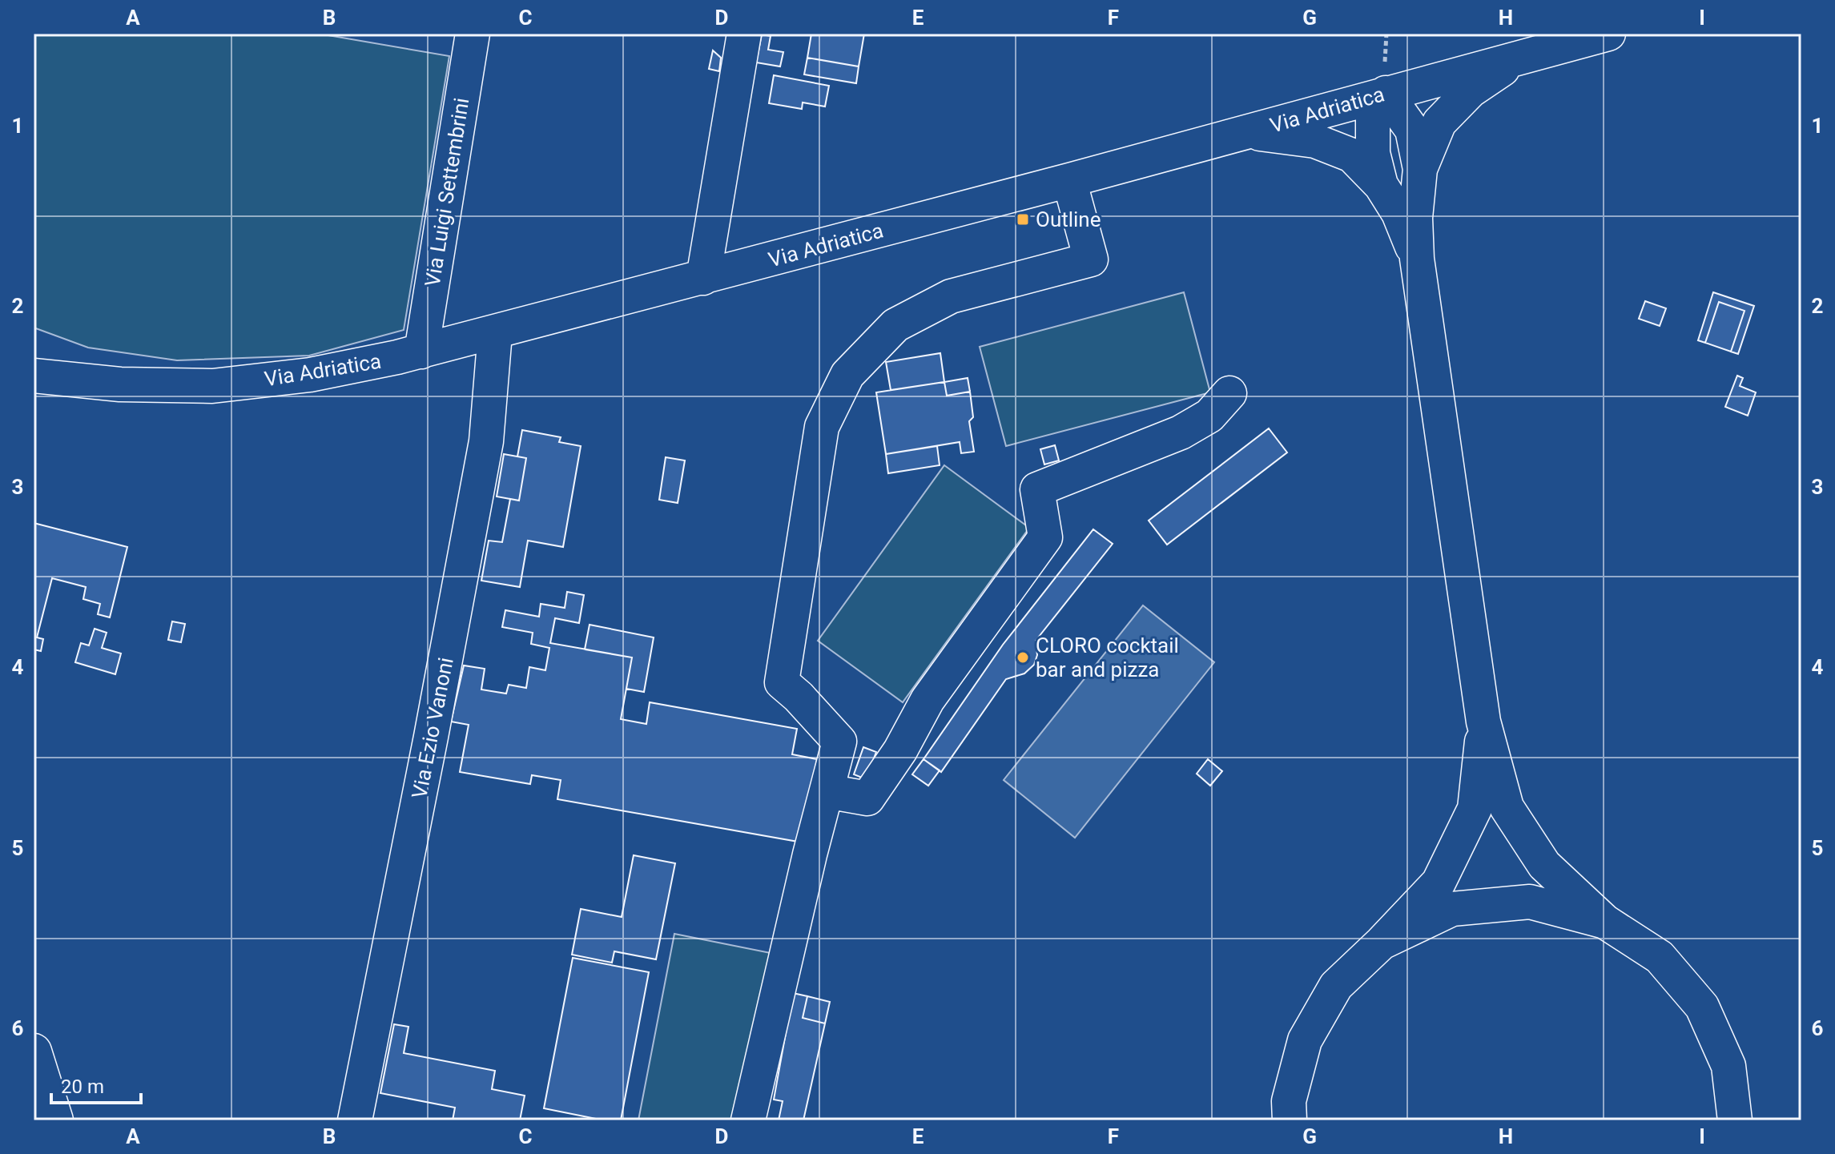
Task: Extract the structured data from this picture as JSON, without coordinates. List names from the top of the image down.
{
  "streets": {
    "street": ["Via Adriatica", "Via Luigi Settembrini", "Via Ezio Vanoni"]
  },
  "crossings": [
    ["Via Adriatica", "Via Luigi Settembrini"],
    ["Via Adriatica", "Via Ezio Vanoni"]
  ],
  "places": {
    "transit": ["Outline"],
    "other": ["CLORO cocktail bar and pizza"]
  },
  "scale_bar": "20 m",
  "grid": {
    "columns": [
      "A",
      "B",
      "C",
      "D",
      "E",
      "F",
      "G",
      "H",
      "I"
    ],
    "rows": [
      "1",
      "2",
      "3",
      "4",
      "5",
      "6"
    ]
  }
}
